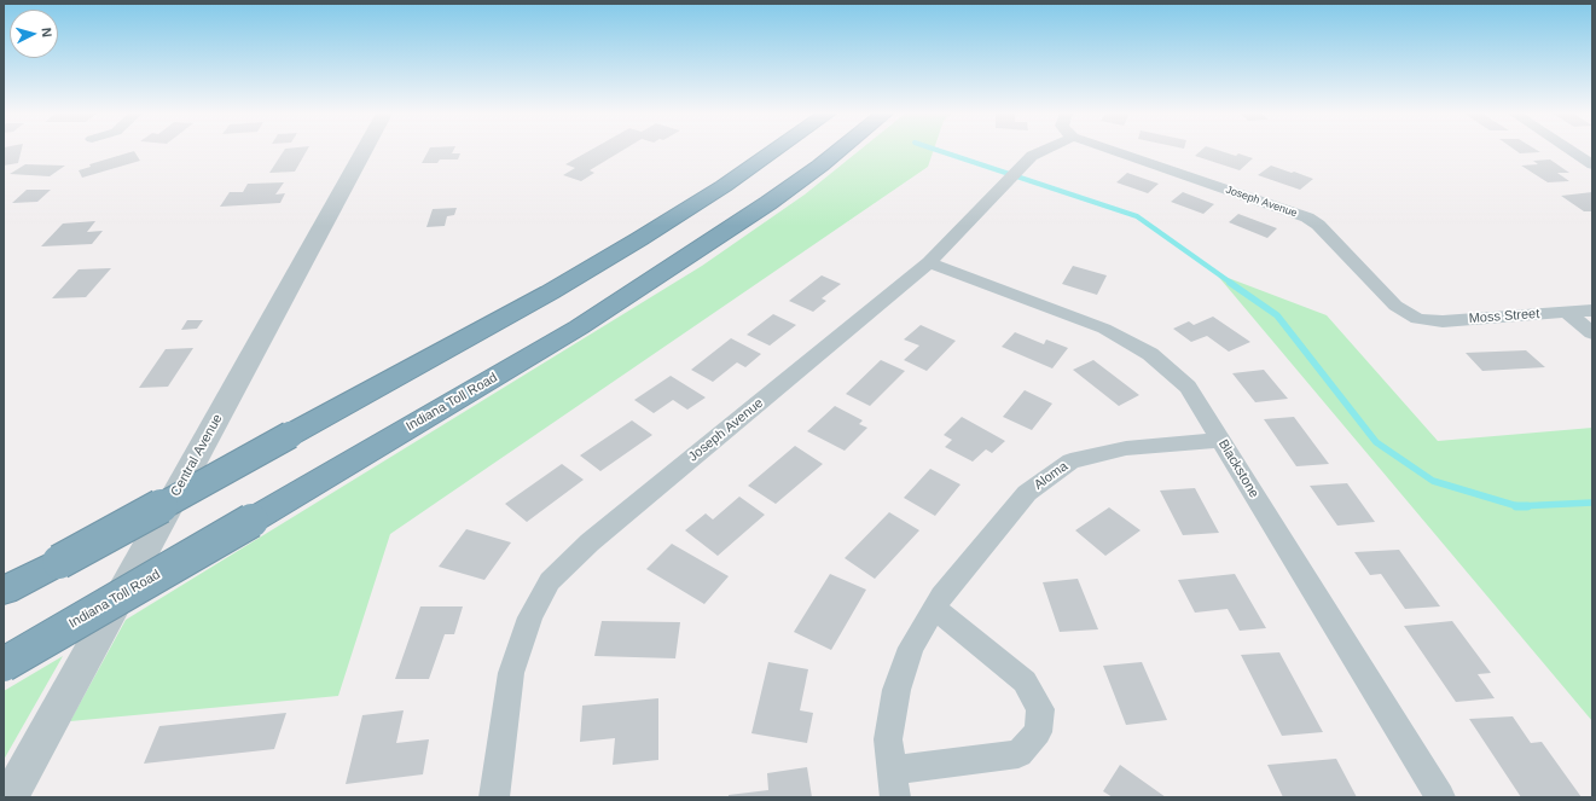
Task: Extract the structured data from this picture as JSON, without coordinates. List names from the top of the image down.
{
  "streets": {
    "highway": ["Indiana Toll Road"],
    "street": [
      "Joseph Avenue",
      "Moss Street",
      "Central Avenue",
      "Blackstone",
      "Aloma"
    ]
  },
  "crossings": [
    ["Joseph Avenue", "Moss Street"],
    ["Joseph Avenue", "Blackstone"],
    ["Blackstone", "Aloma"]
  ],
  "north": "right"
}
